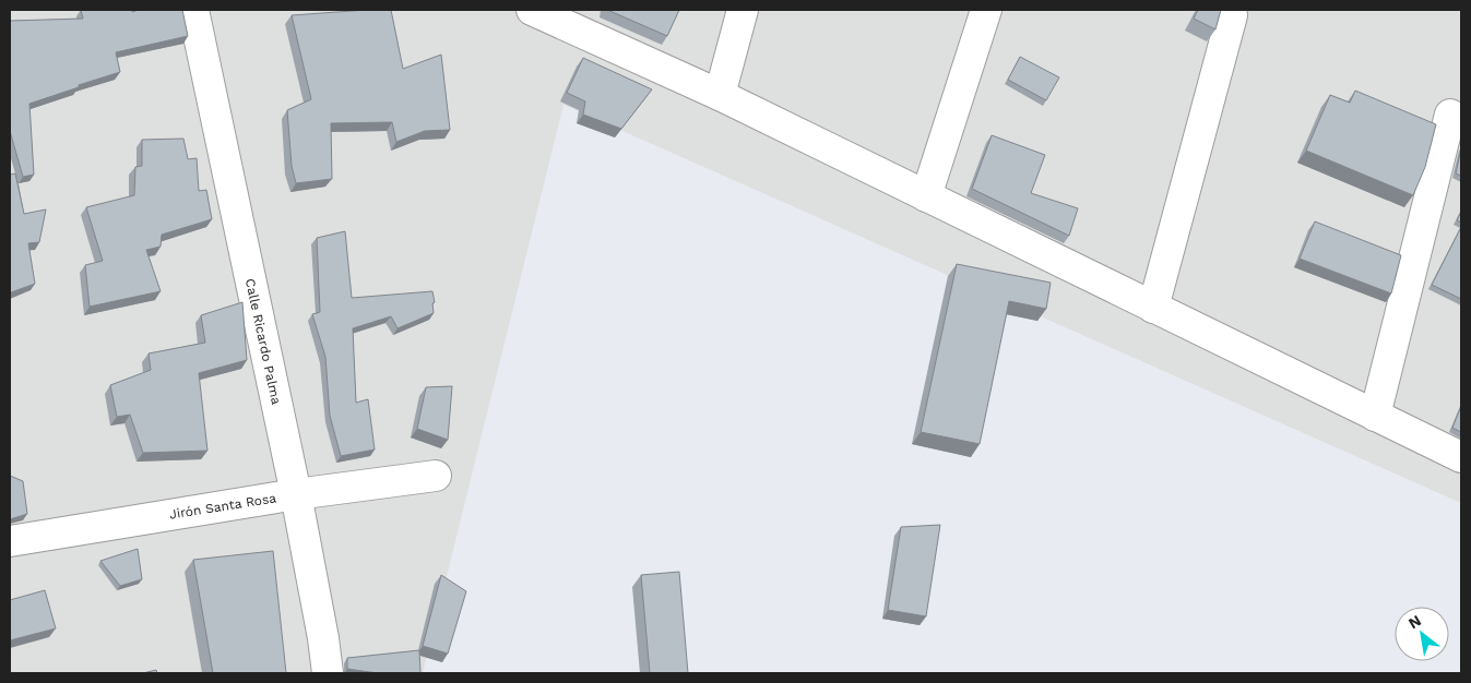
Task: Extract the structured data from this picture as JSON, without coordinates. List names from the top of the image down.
{
  "streets": {
    "street": ["Calle Ricardo Palma", "Jirón Santa Rosa"]
  },
  "crossings": [
    ["Calle Ricardo Palma", "Jirón Santa Rosa"]
  ],
  "north": "top left"
}
